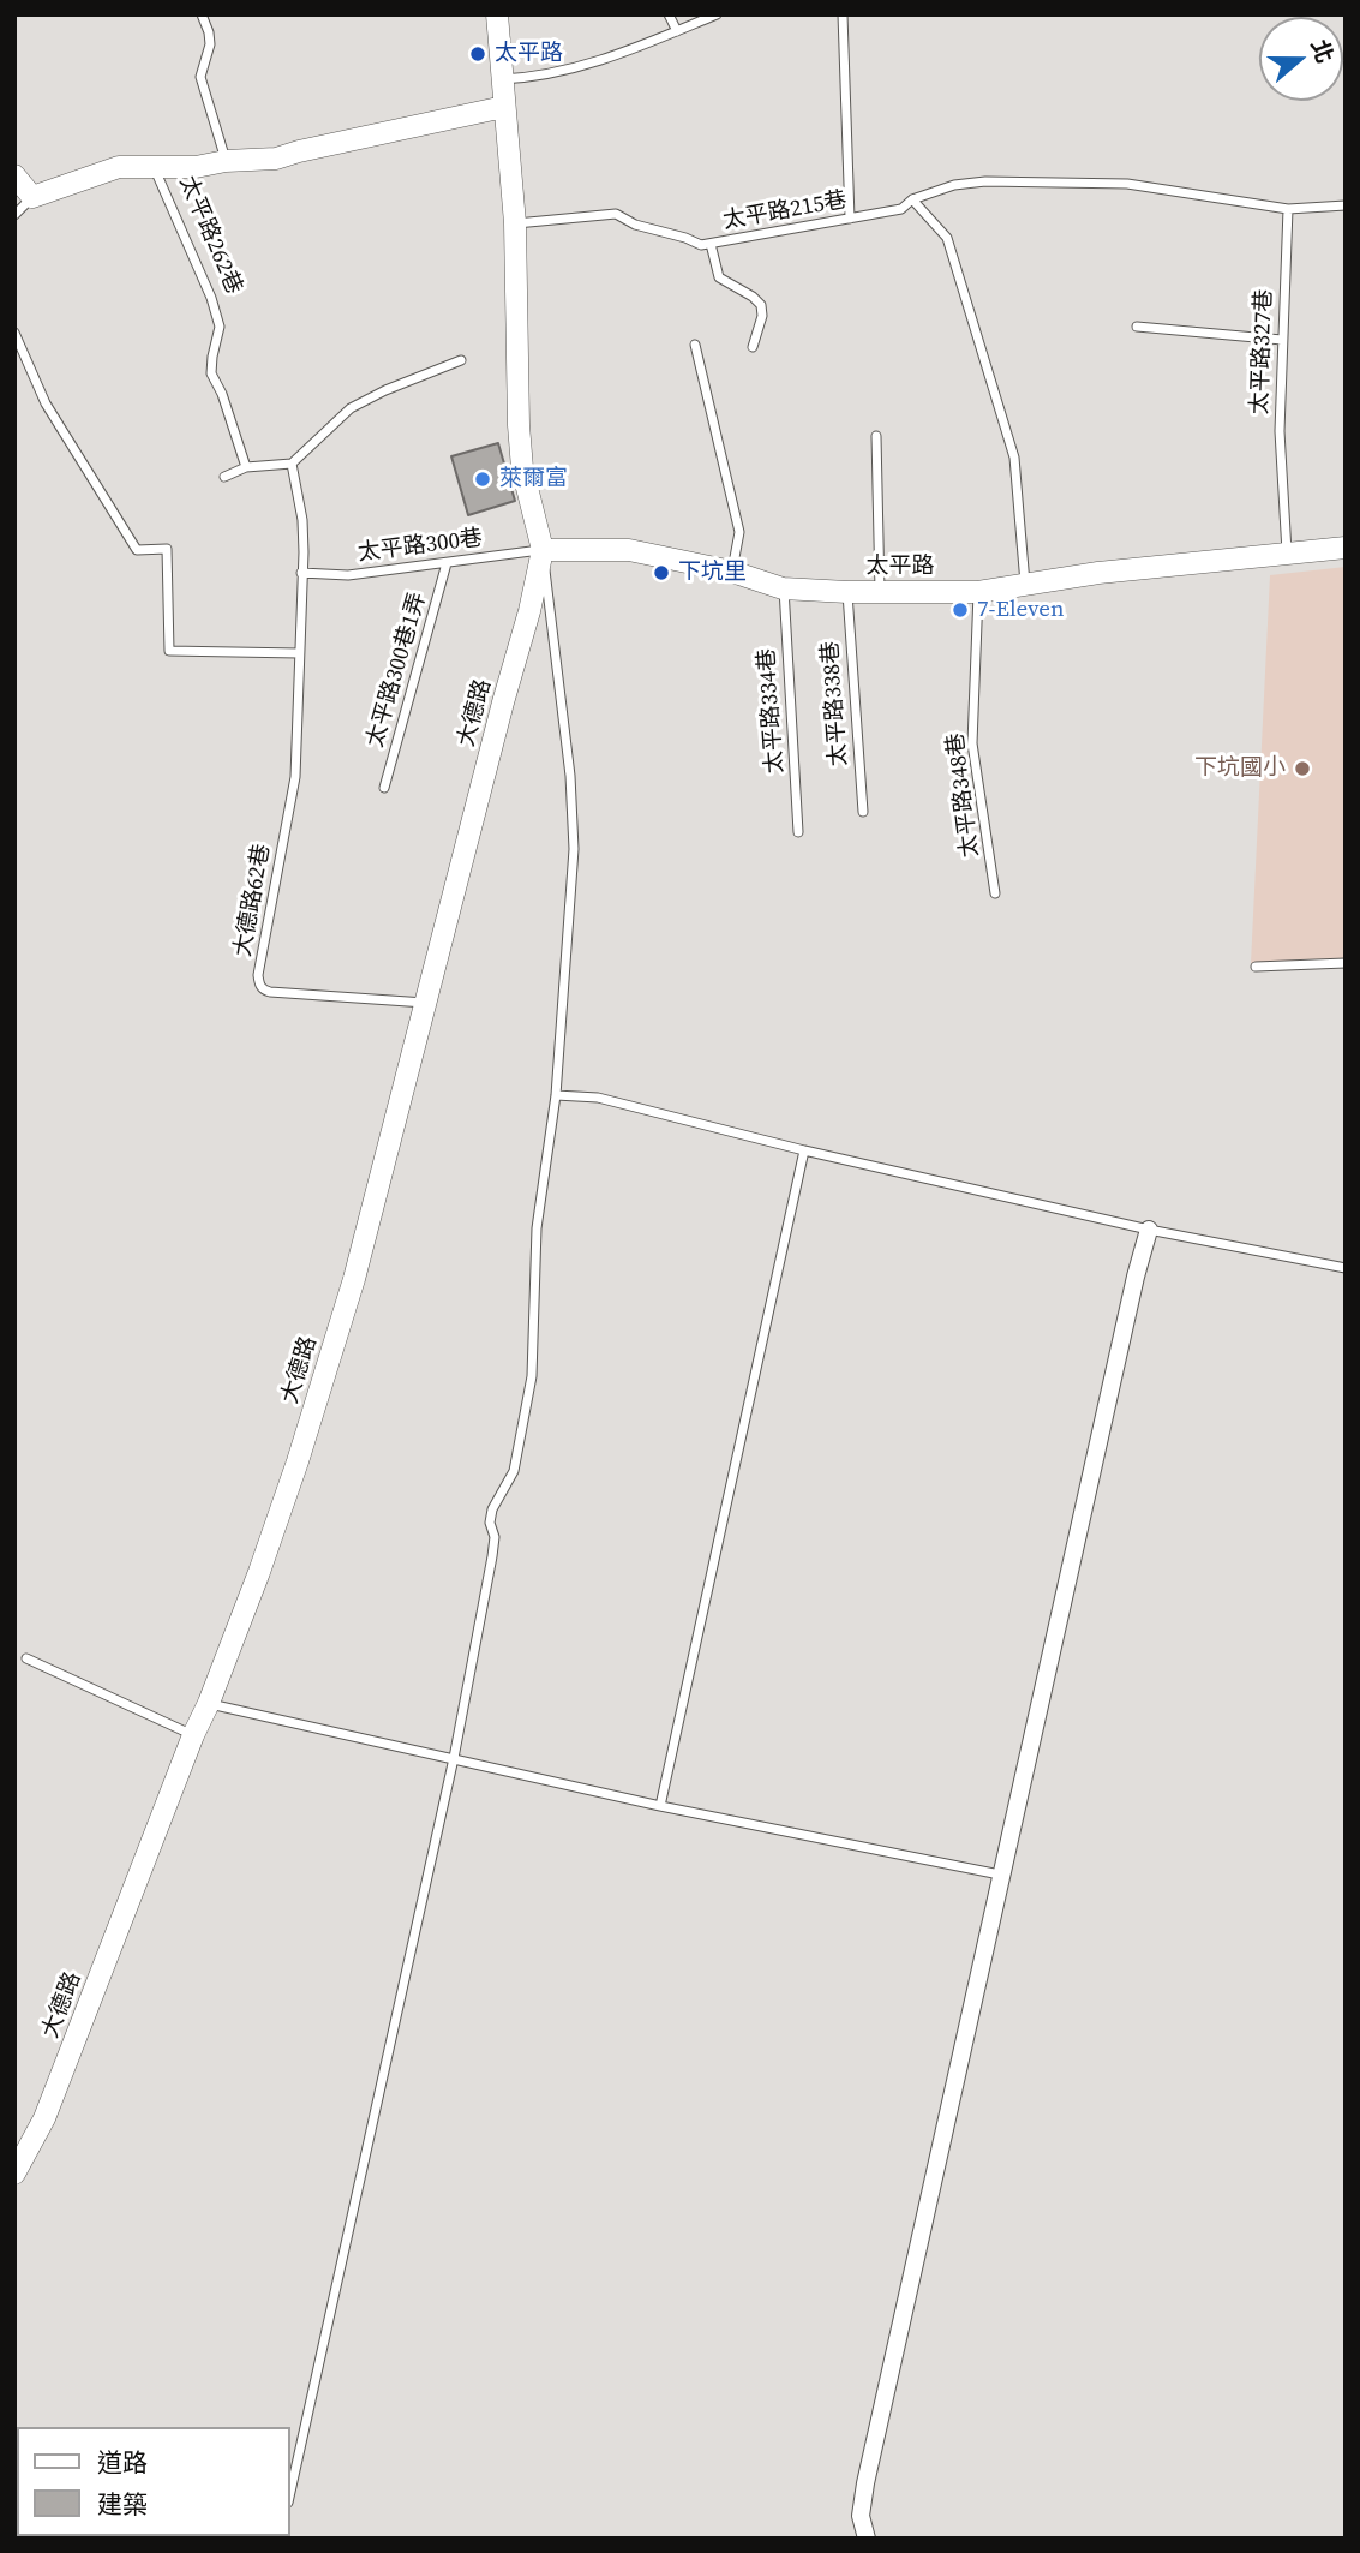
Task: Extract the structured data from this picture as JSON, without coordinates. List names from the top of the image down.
{
  "streets": {
    "street": ["太平路262巷", "太平路", "大德路"],
    "lane": [
      "太平路215巷",
      "太平路327巷",
      "太平路300巷",
      "太平路300巷1弄",
      "太平路338巷",
      "太平路334巷",
      "太平路348巷",
      "大德路62巷"
    ]
  },
  "crossings": [
    ["太平路215巷", "太平路327巷"],
    ["太平路327巷", "太平路"],
    ["太平路300巷", "太平路"],
    ["太平路300巷", "太平路300巷1弄"],
    ["太平路300巷", "大德路"],
    ["太平路", "太平路338巷"],
    ["太平路", "太平路334巷"],
    ["太平路", "大德路"],
    ["太平路", "太平路348巷"],
    ["大德路", "大德路62巷"]
  ],
  "places": [
    "太平路",
    "萊爾富",
    "下坑里",
    "7-Eleven",
    "下坑國小"
  ],
  "legend": ["道路", "建築"],
  "north": "right"
}
